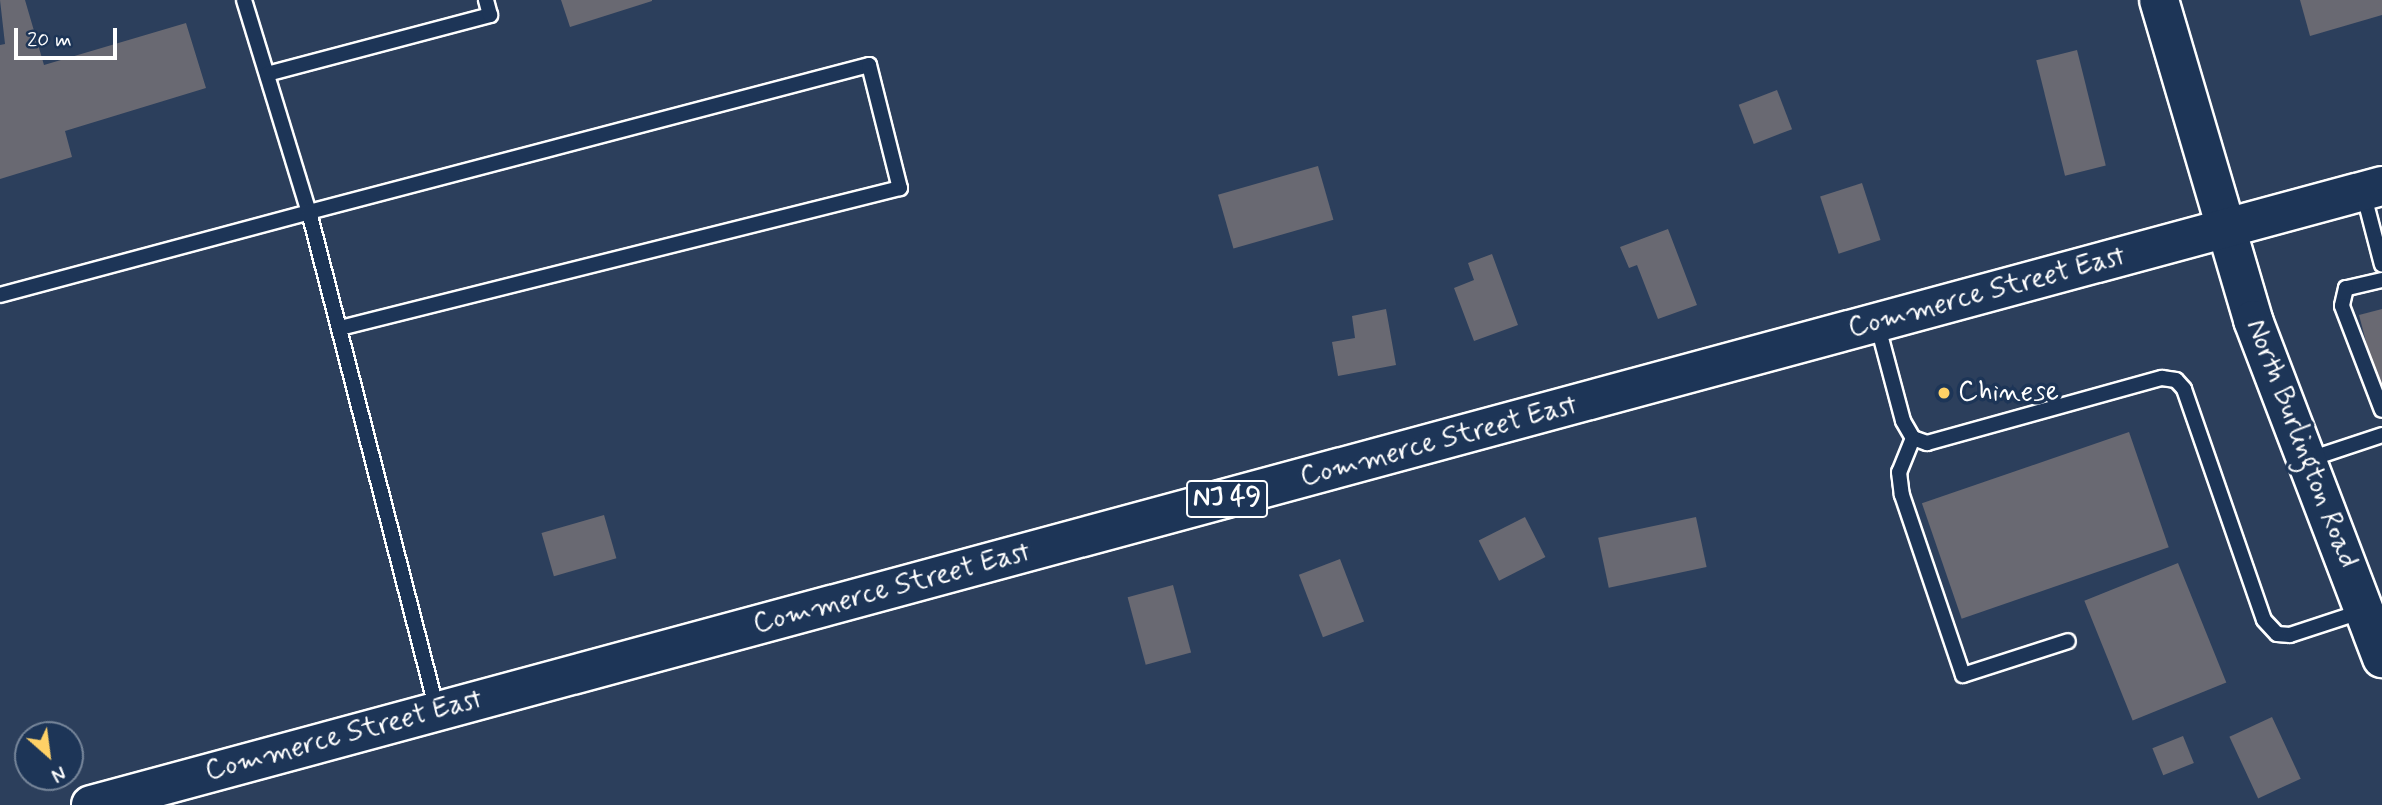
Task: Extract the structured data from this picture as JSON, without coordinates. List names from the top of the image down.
{
  "streets": {
    "main road": ["Commerce Street East", "North Burlington Road", "NJ 49"]
  },
  "crossings": [
    ["Commerce Street East", "North Burlington Road"]
  ],
  "places": ["Chinese"],
  "scale_bar": "20 m",
  "north": "bottom right"
}
